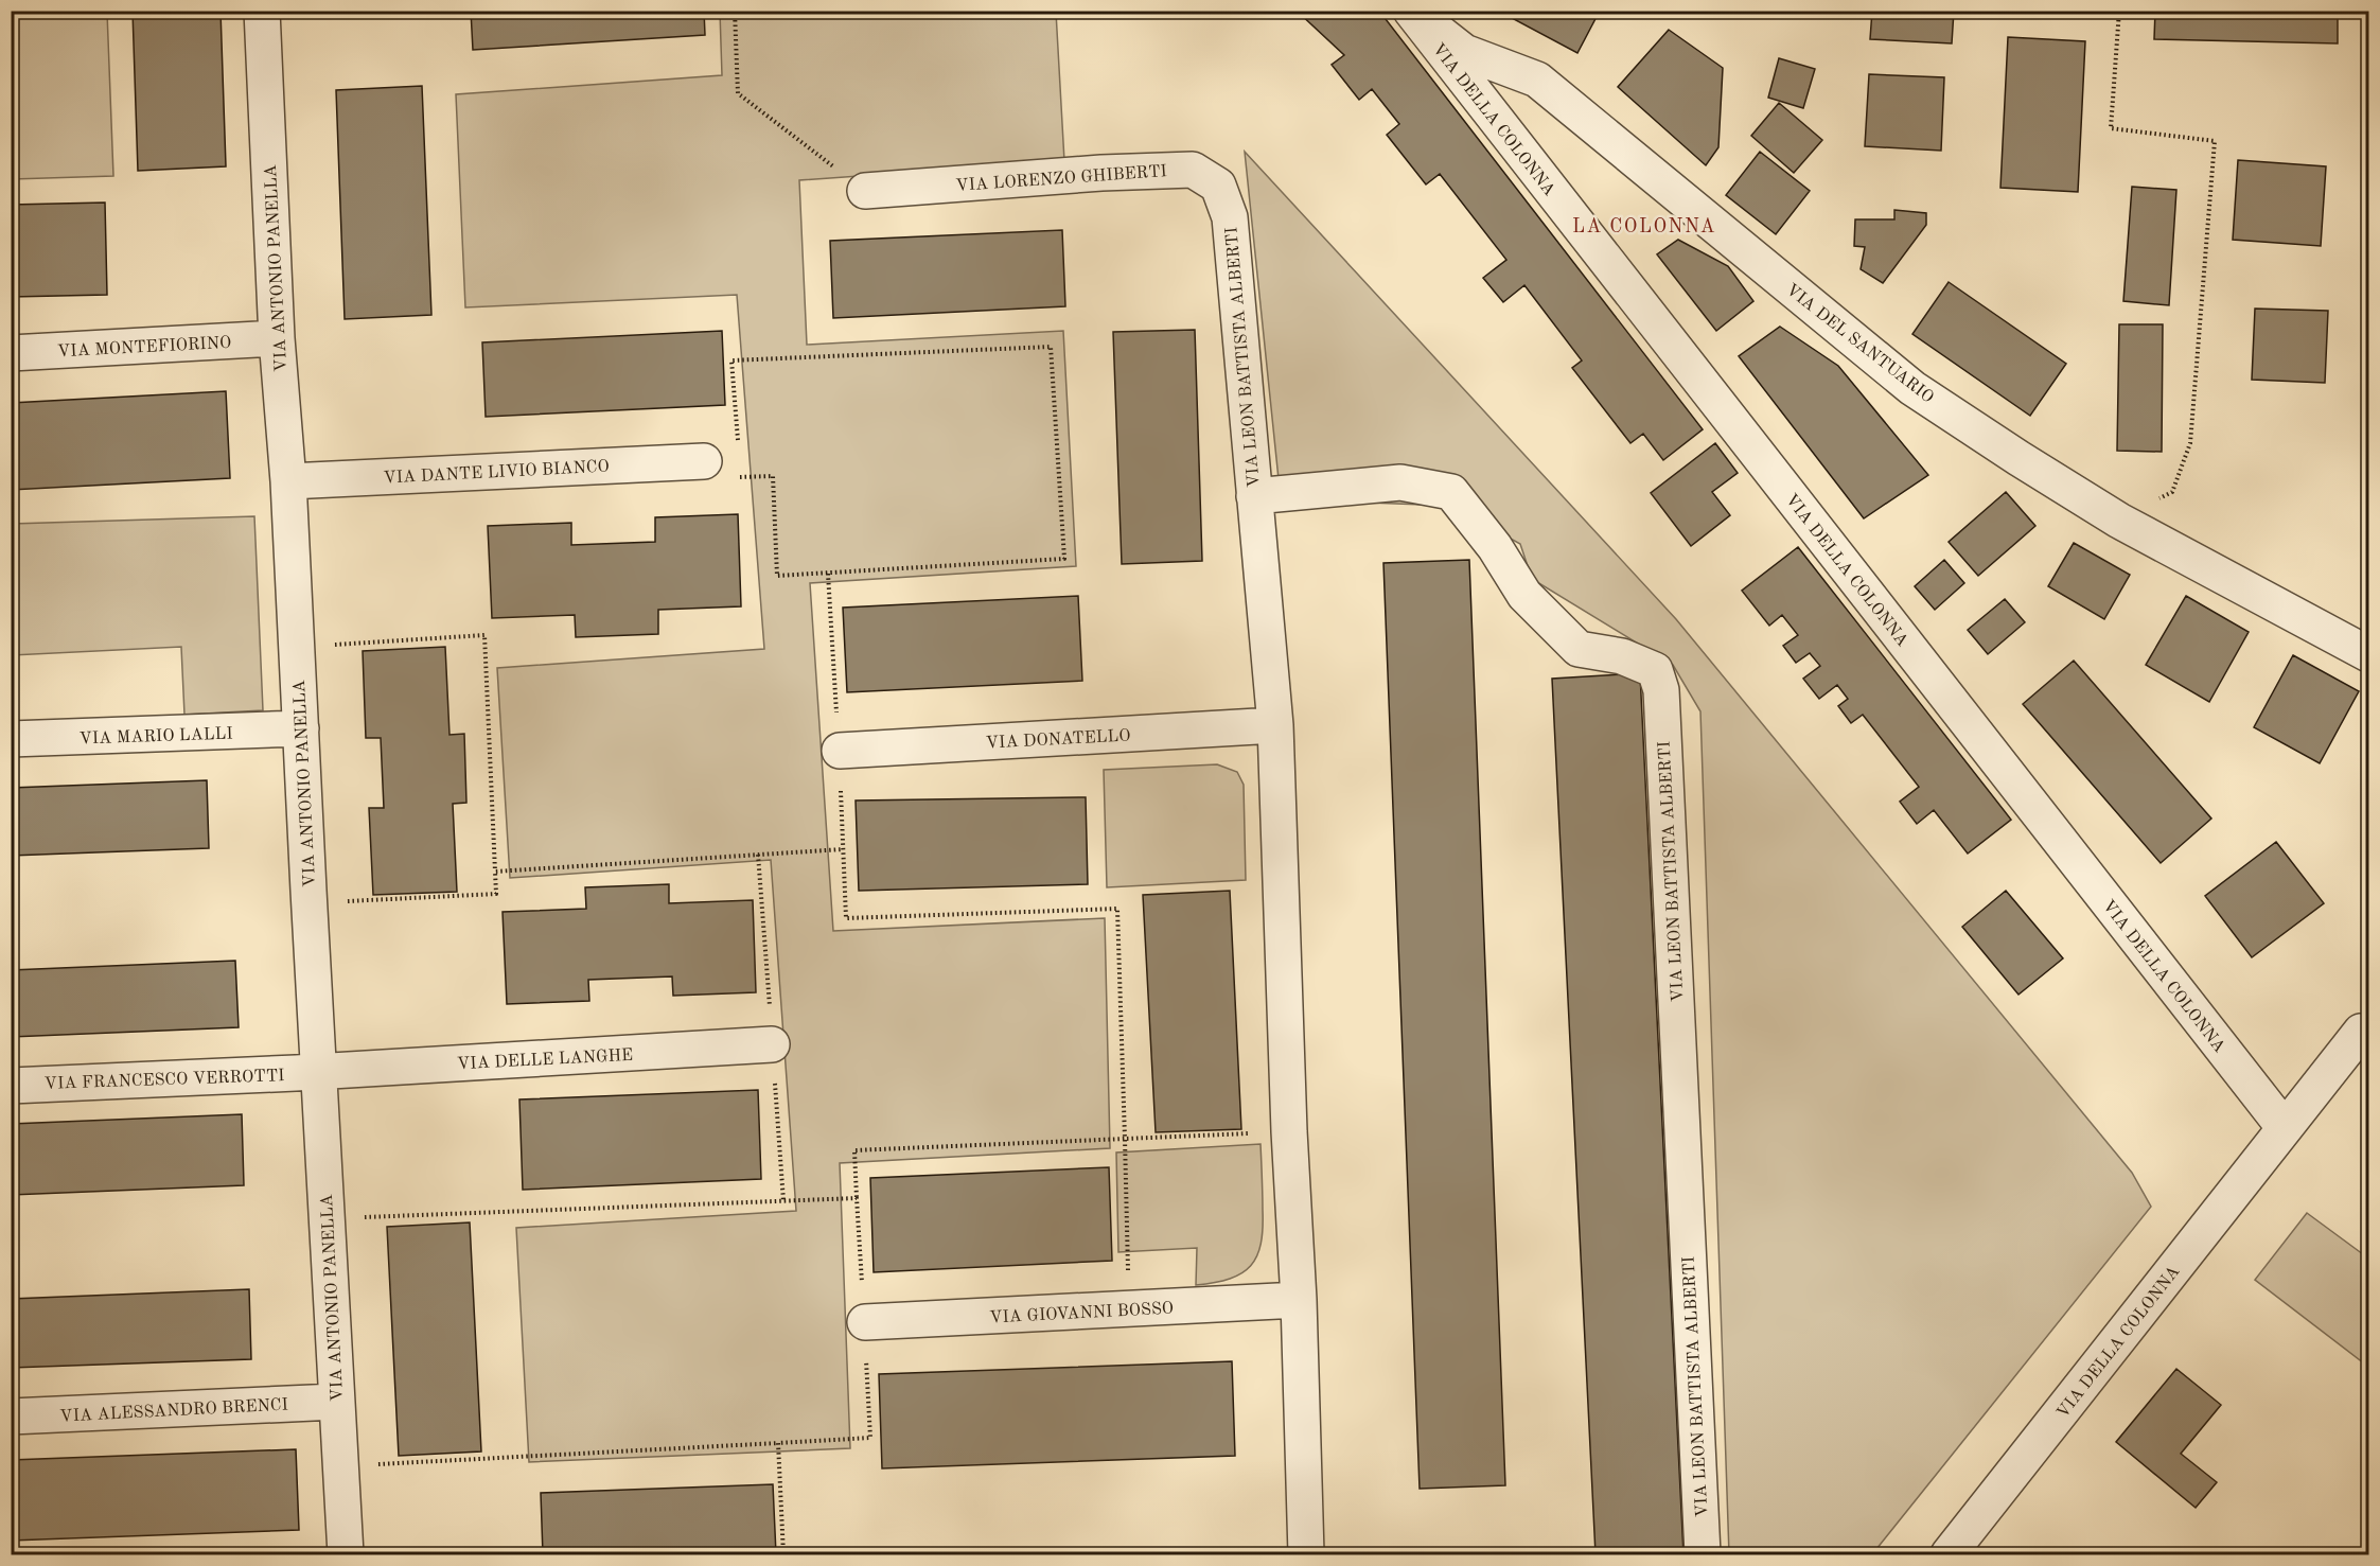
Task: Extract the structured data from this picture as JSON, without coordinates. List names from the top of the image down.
{
  "streets": {
    "street": [
      "VIA DELLA COLONNA",
      "VIA LORENZO GHIBERTI",
      "VIA ANTONIO PANELLA",
      "VIA DEL SANTUARIO",
      "VIA MONTEFIORINO",
      "VIA LEON BATTISTA ALBERTI",
      "VIA DANTE LIVIO BIANCO",
      "VIA MARIO LALLI",
      "VIA DONATELLO",
      "VIA DELLE LANGHE",
      "VIA FRANCESCO VERROTTI",
      "VIA GIOVANNI BOSSO",
      "VIA ALESSANDRO BRENCI"
    ]
  },
  "crossings": [
    ["VIA DELLA COLONNA", "VIA DEL SANTUARIO"],
    ["VIA LORENZO GHIBERTI", "VIA LEON BATTISTA ALBERTI"],
    ["VIA ANTONIO PANELLA", "VIA MONTEFIORINO"],
    ["VIA ANTONIO PANELLA", "VIA DANTE LIVIO BIANCO"],
    ["VIA ANTONIO PANELLA", "VIA MARIO LALLI"],
    ["VIA ANTONIO PANELLA", "VIA DELLE LANGHE"],
    ["VIA ANTONIO PANELLA", "VIA FRANCESCO VERROTTI"],
    ["VIA ANTONIO PANELLA", "VIA ALESSANDRO BRENCI"],
    ["VIA LEON BATTISTA ALBERTI", "VIA DONATELLO"],
    ["VIA LEON BATTISTA ALBERTI", "VIA GIOVANNI BOSSO"],
    ["VIA DELLE LANGHE", "VIA FRANCESCO VERROTTI"]
  ],
  "districts": ["LA COLONNA"]
}
